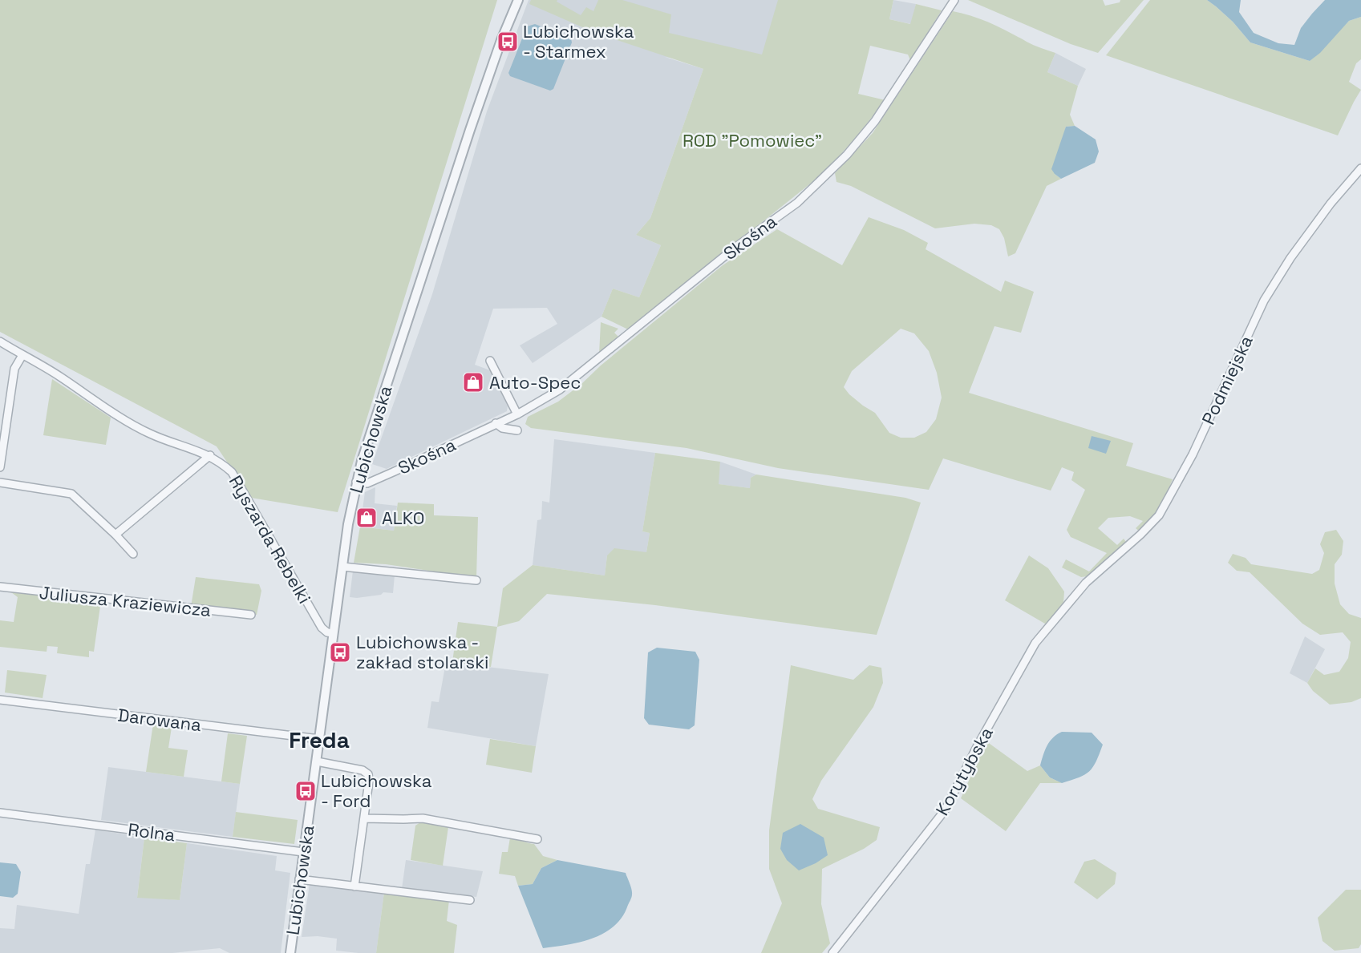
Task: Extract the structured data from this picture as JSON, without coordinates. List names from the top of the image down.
{
  "streets": {
    "street": [
      "Skośna",
      "Podmiejska",
      "Lubichowska",
      "Ryszarda Rebelki",
      "Juliusza Kraziewicza",
      "Darowana",
      "Korytybska",
      "Rolna"
    ]
  },
  "crossings": [
    ["Skośna", "Lubichowska"],
    ["Podmiejska", "Korytybska"],
    ["Lubichowska", "Ryszarda Rebelki"],
    ["Lubichowska", "Darowana"],
    ["Lubichowska", "Rolna"]
  ],
  "districts": ["Freda"],
  "parks": ["ROD \"Pomowiec\""],
  "places": {
    "bus stop": ["Lubichowska - Starmex", "Lubichowska - zakład stolarski", "Lubichowska - Ford"],
    "shop": ["Auto-Spec", "ALKO"]
  }
}
